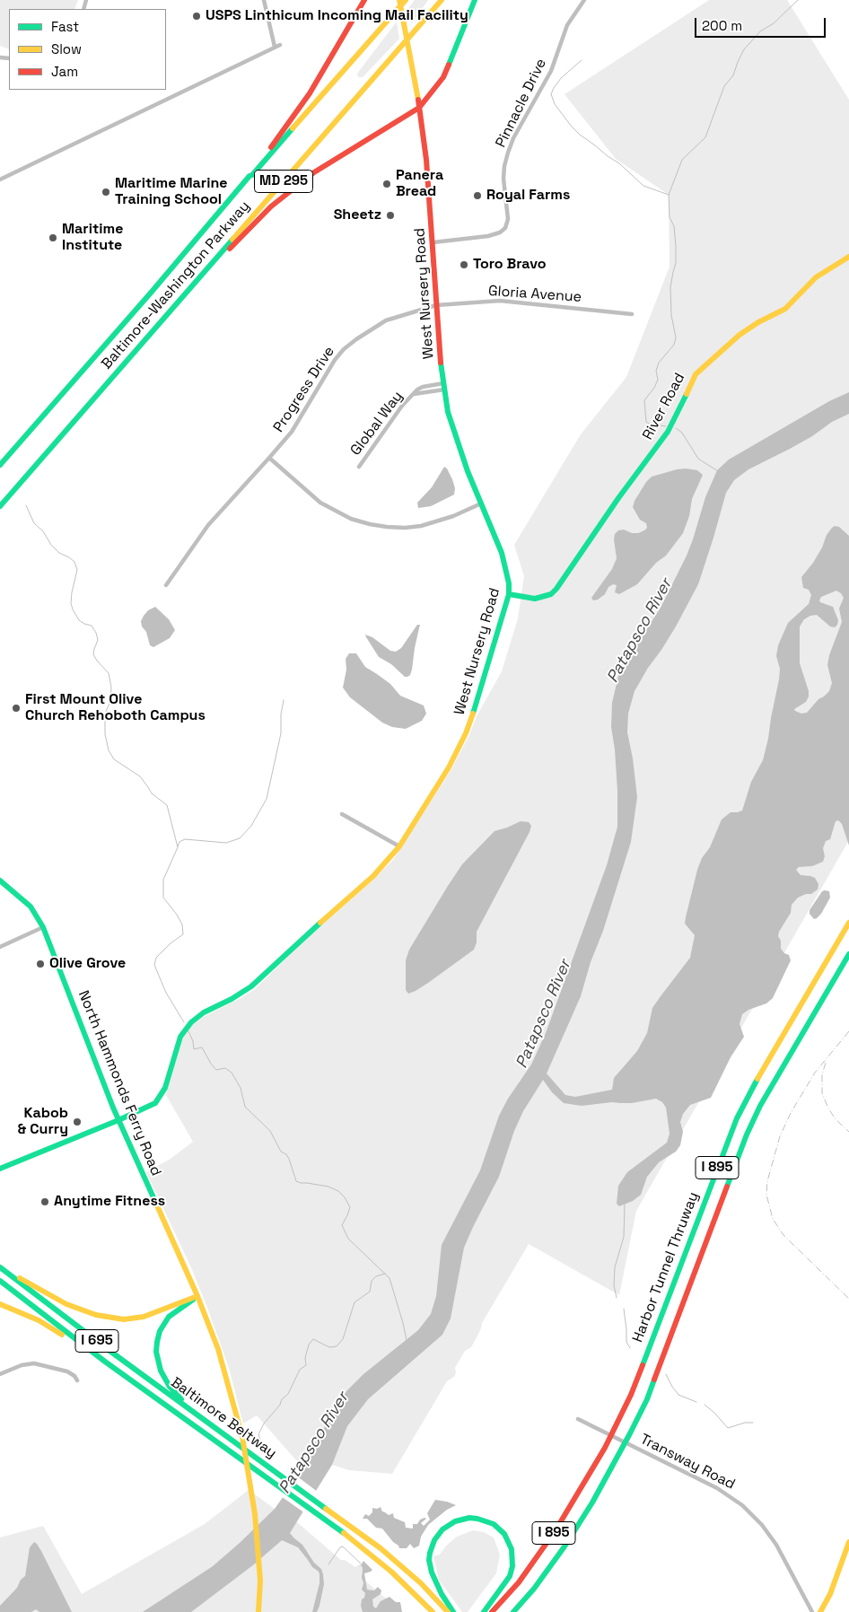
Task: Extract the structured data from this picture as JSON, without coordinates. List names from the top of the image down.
{
  "streets": {
    "main road": [
      "MD 295",
      "Baltimore-Washington Parkway",
      "West Nursery Road",
      "River Road",
      "North Hammonds Ferry Road",
      "I 895",
      "Harbor Tunnel Thruway",
      "I 695",
      "Baltimore Beltway"
    ],
    "street": [
      "Pinnacle Drive",
      "Gloria Avenue",
      "Progress Drive",
      "Global Way",
      "Transway Road"
    ]
  },
  "crossings": [
    ["Pinnacle Drive", "West Nursery Road"],
    ["West Nursery Road", "Gloria Avenue"],
    ["West Nursery Road", "Progress Drive"],
    ["West Nursery Road", "River Road"],
    ["West Nursery Road", "Global Way"],
    ["West Nursery Road", "North Hammonds Ferry Road"],
    ["Gloria Avenue", "Progress Drive"]
  ],
  "water": ["Patapsco River"],
  "places": [
    "USPS Linthicum Incoming Mail Facility",
    "Panera Bread",
    "Maritime Marine Training School",
    "Royal Farms",
    "Sheetz",
    "Maritime Institute",
    "Toro Bravo",
    "First Mount Olive Church Rehoboth Campus",
    "Olive Grove",
    "Kabob & Curry",
    "Anytime Fitness"
  ],
  "legend": ["Fast", "Slow", "Jam"],
  "scale_bar": "200 m"
}
